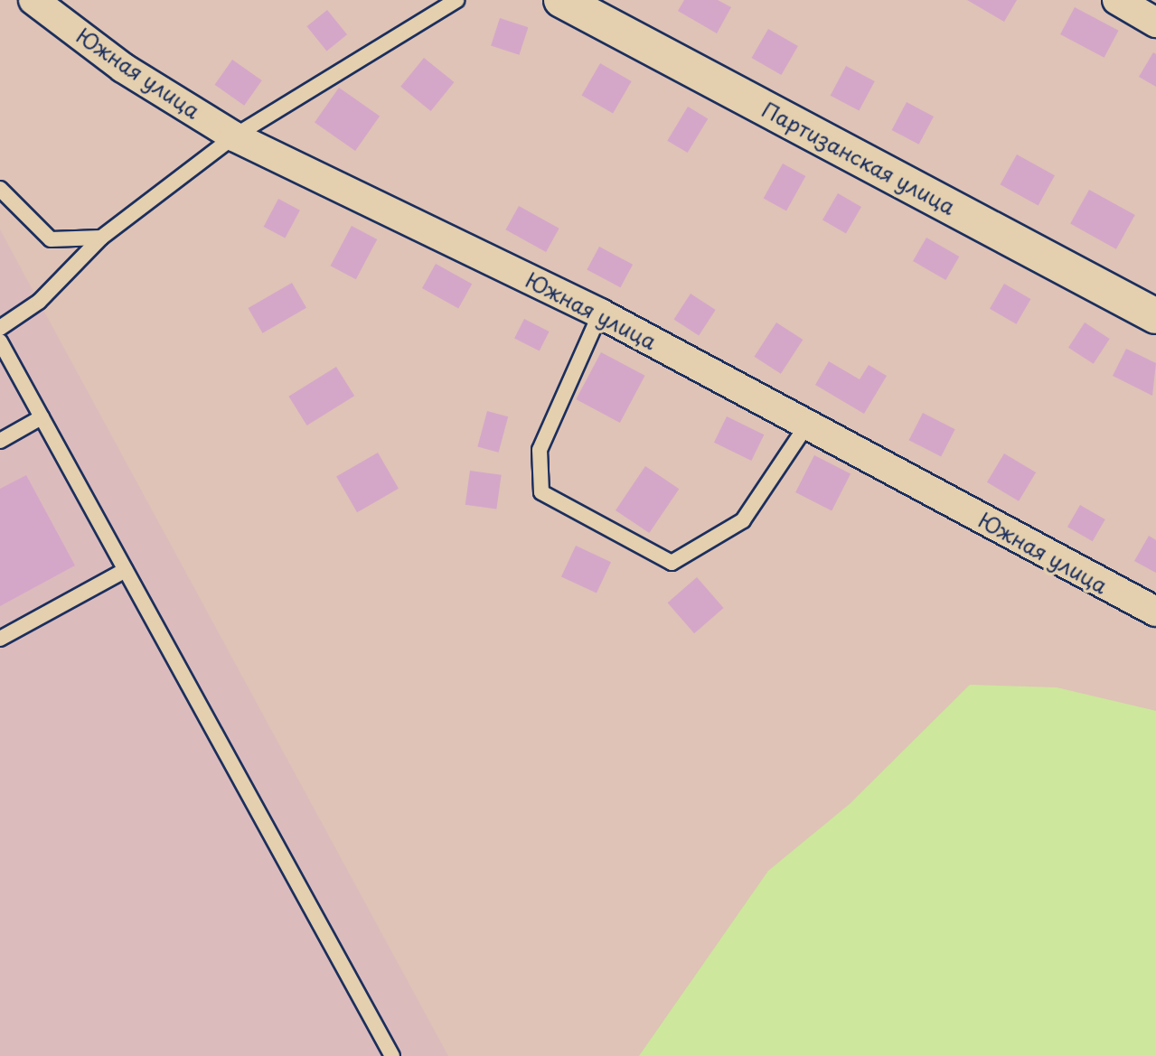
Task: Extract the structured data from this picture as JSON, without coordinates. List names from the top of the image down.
{
  "streets": {
    "main road": ["Партизанская улица"],
    "street": ["Южная улица"]
  }
}
